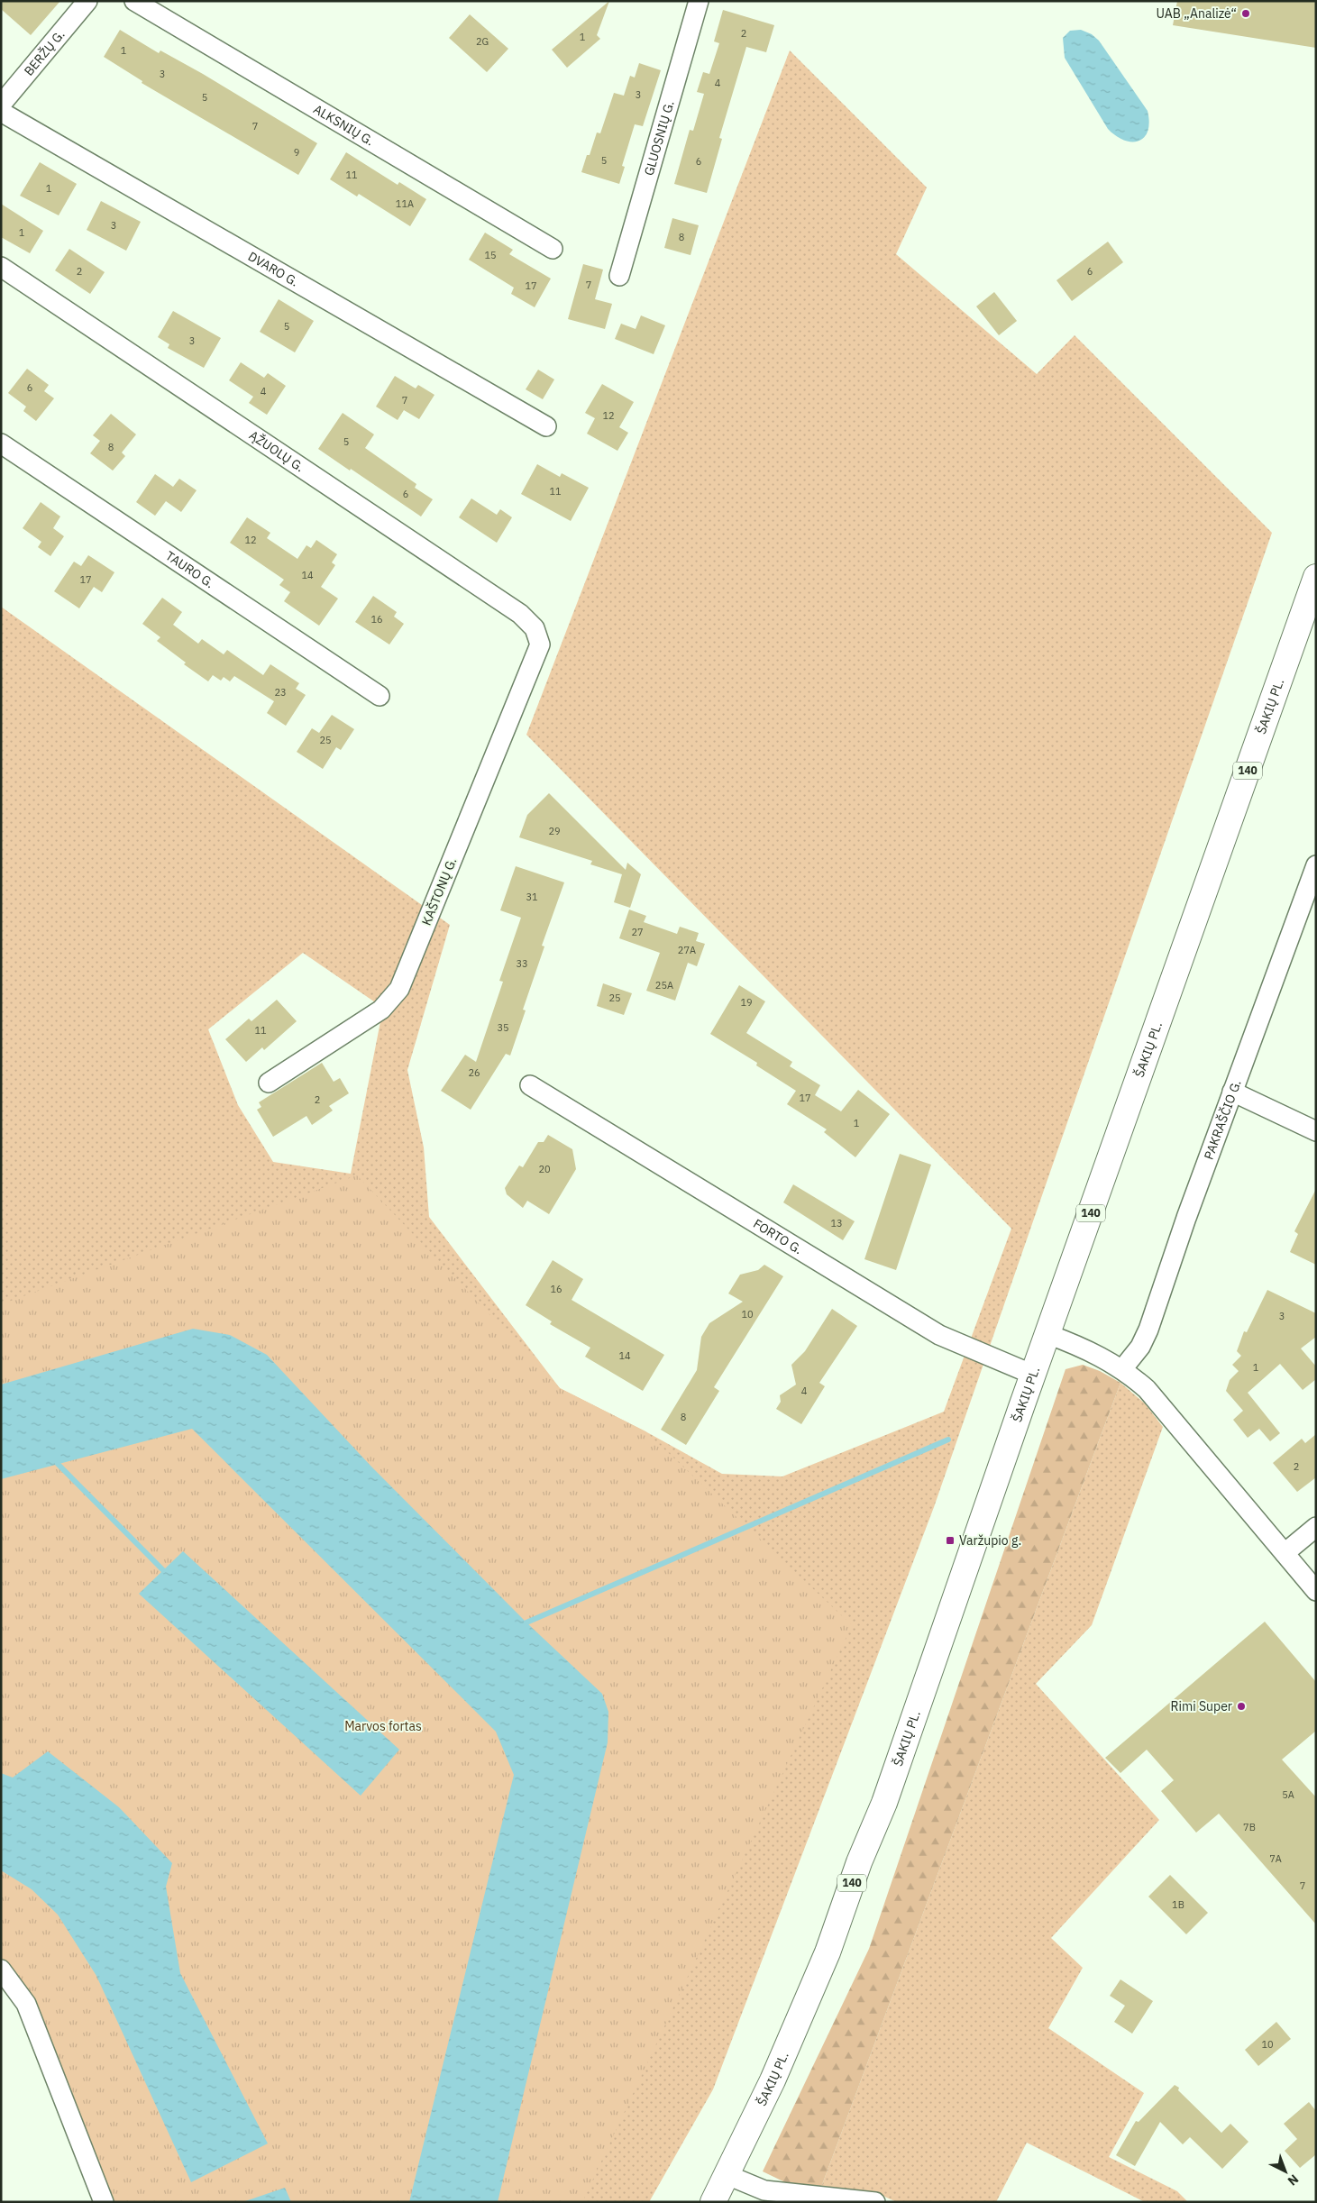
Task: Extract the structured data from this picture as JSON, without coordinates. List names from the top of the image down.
{
  "streets": {
    "main road": ["ŠAKIŲ PL.", "140"],
    "street": [
      "BERŽŲ G.",
      "ALKSNIŲ G.",
      "GLUOSNIŲ G.",
      "DVARO G.",
      "ĄŽUOLŲ G.",
      "TAURO G.",
      "KAŠTONŲ G.",
      "PAKRAŠČIO G.",
      "FORTO G."
    ]
  },
  "crossings": [
    ["ĄŽUOLŲ G.", "KAŠTONŲ G."],
    ["ŠAKIŲ PL.", "FORTO G."]
  ],
  "parks": ["Marvos fortas"],
  "places": {
    "other": ["UAB „Analizė“", "Rimi Super"],
    "transit": ["Varžupio g."]
  },
  "house_numbers": [
    "2",
    "1",
    "2G",
    "1",
    "3",
    "4",
    "3",
    "5",
    "7",
    "9",
    "5",
    "6",
    "11",
    "1",
    "11A",
    "3",
    "1",
    "8",
    "15",
    "2",
    "6",
    "7",
    "17",
    "5",
    "3",
    "6",
    "4",
    "7",
    "12",
    "5",
    "8",
    "11",
    "6",
    "12",
    "14",
    "17",
    "16",
    "23",
    "25",
    "29",
    "31",
    "27",
    "27A",
    "33",
    "25A",
    "25",
    "19",
    "35",
    "11",
    "26",
    "17",
    "2",
    "1",
    "20",
    "13",
    "16",
    "10",
    "3",
    "14",
    "1",
    "4",
    "8",
    "2",
    "5A",
    "7B",
    "7A",
    "7",
    "1B",
    "10"
  ],
  "north": "bottom right"
}
